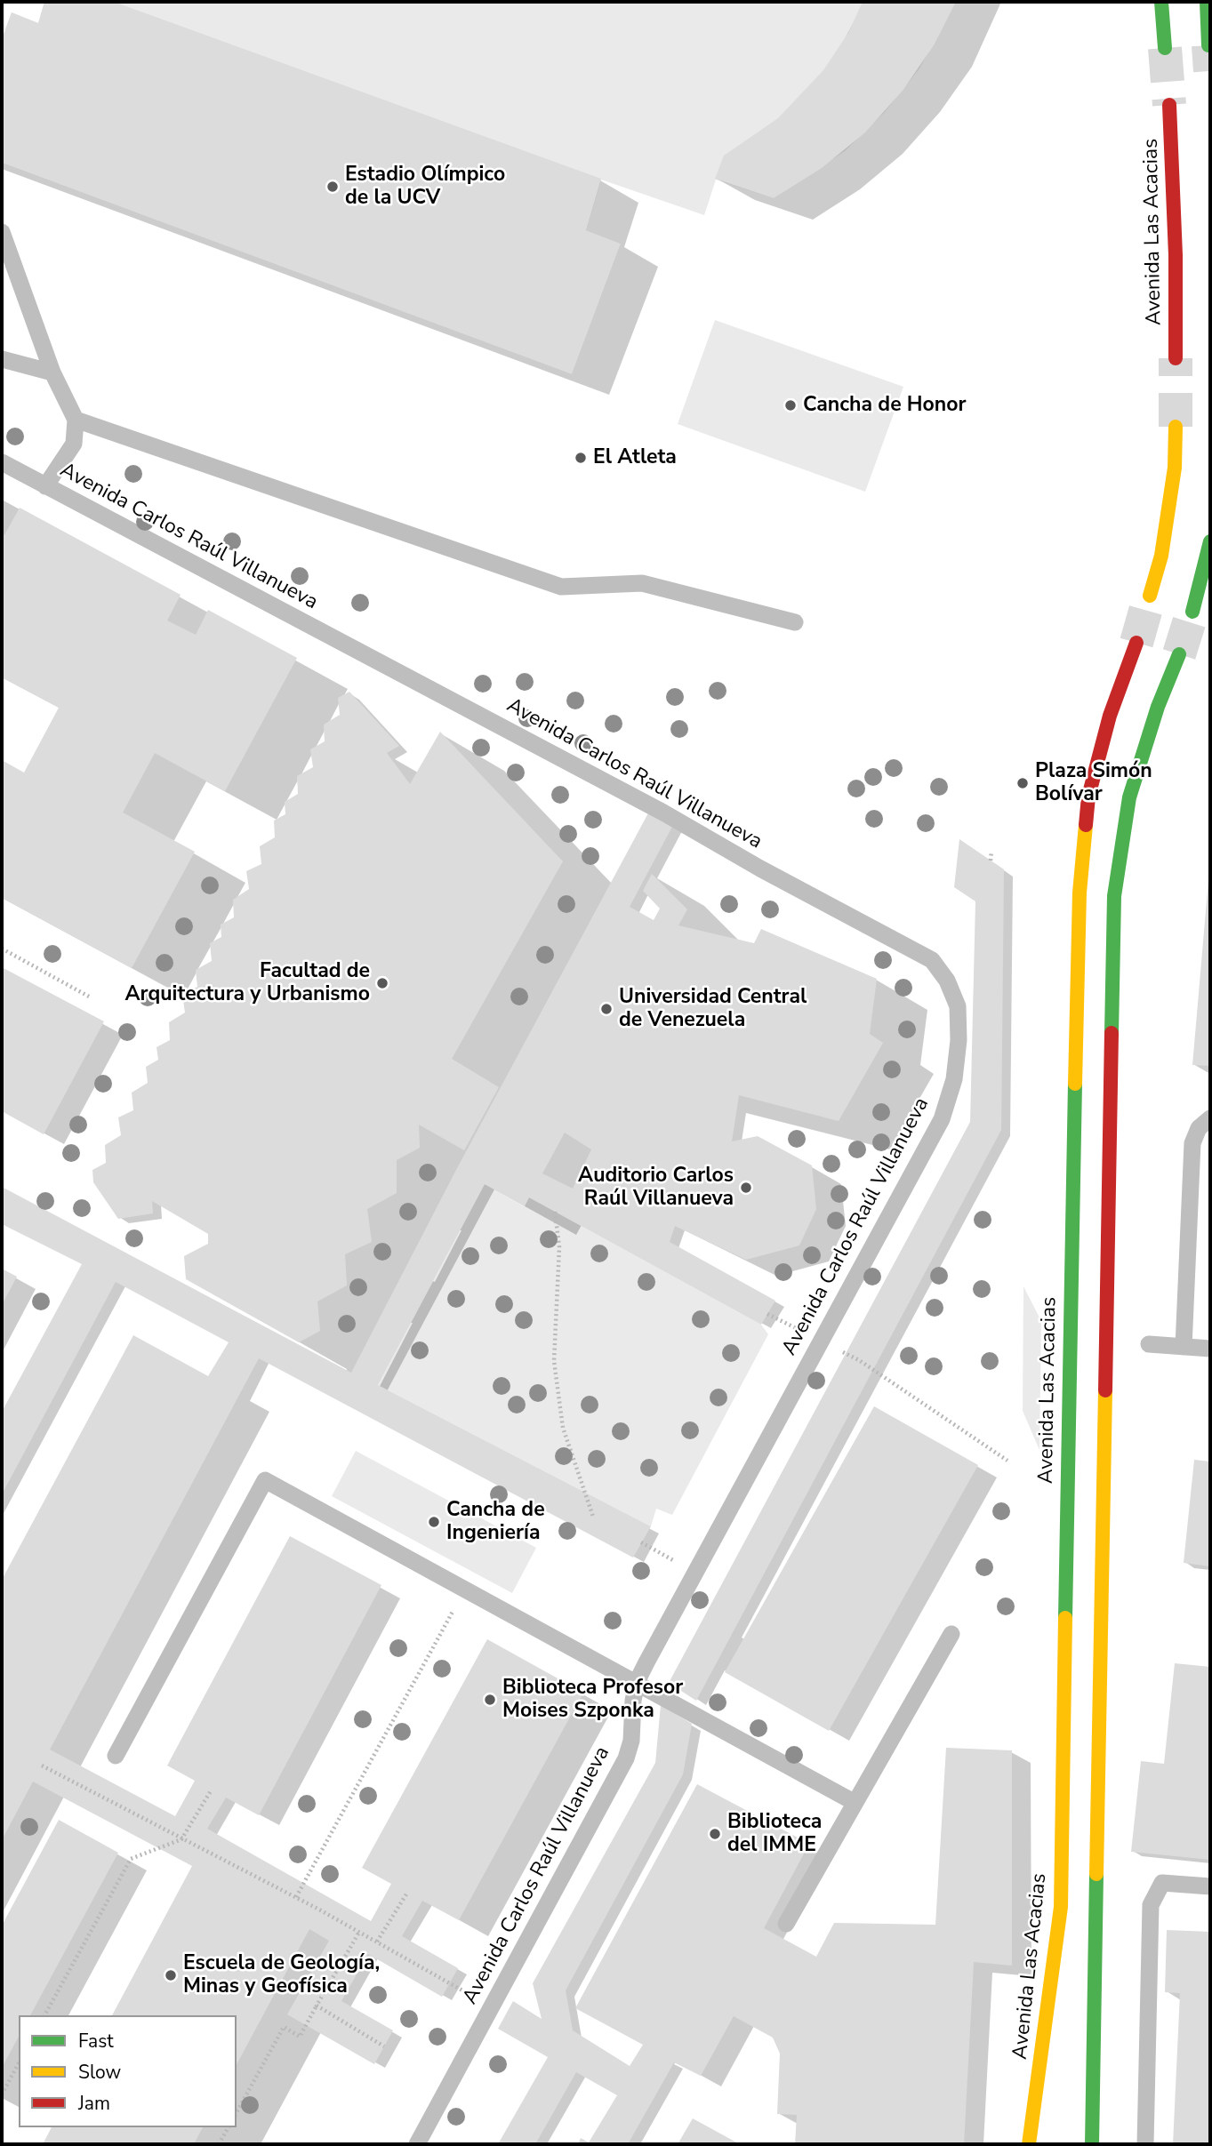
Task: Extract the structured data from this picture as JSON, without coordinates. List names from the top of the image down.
{
  "streets": {
    "main road": ["Avenida Las Acacias"],
    "lane": ["Avenida Carlos Raúl Villanueva"]
  },
  "places": [
    "Estadio Olímpico de la UCV",
    "Cancha de Honor",
    "El Atleta",
    "Plaza Simón Bolívar",
    "Facultad de Arquitectura y Urbanismo",
    "Universidad Central de Venezuela",
    "Auditorio Carlos Raúl Villanueva",
    "Cancha de Ingeniería",
    "Biblioteca Profesor Moises Szponka",
    "Biblioteca del IMME",
    "Escuela de Geología, Minas y Geofísica"
  ],
  "legend": ["Fast", "Slow", "Jam"]
}
